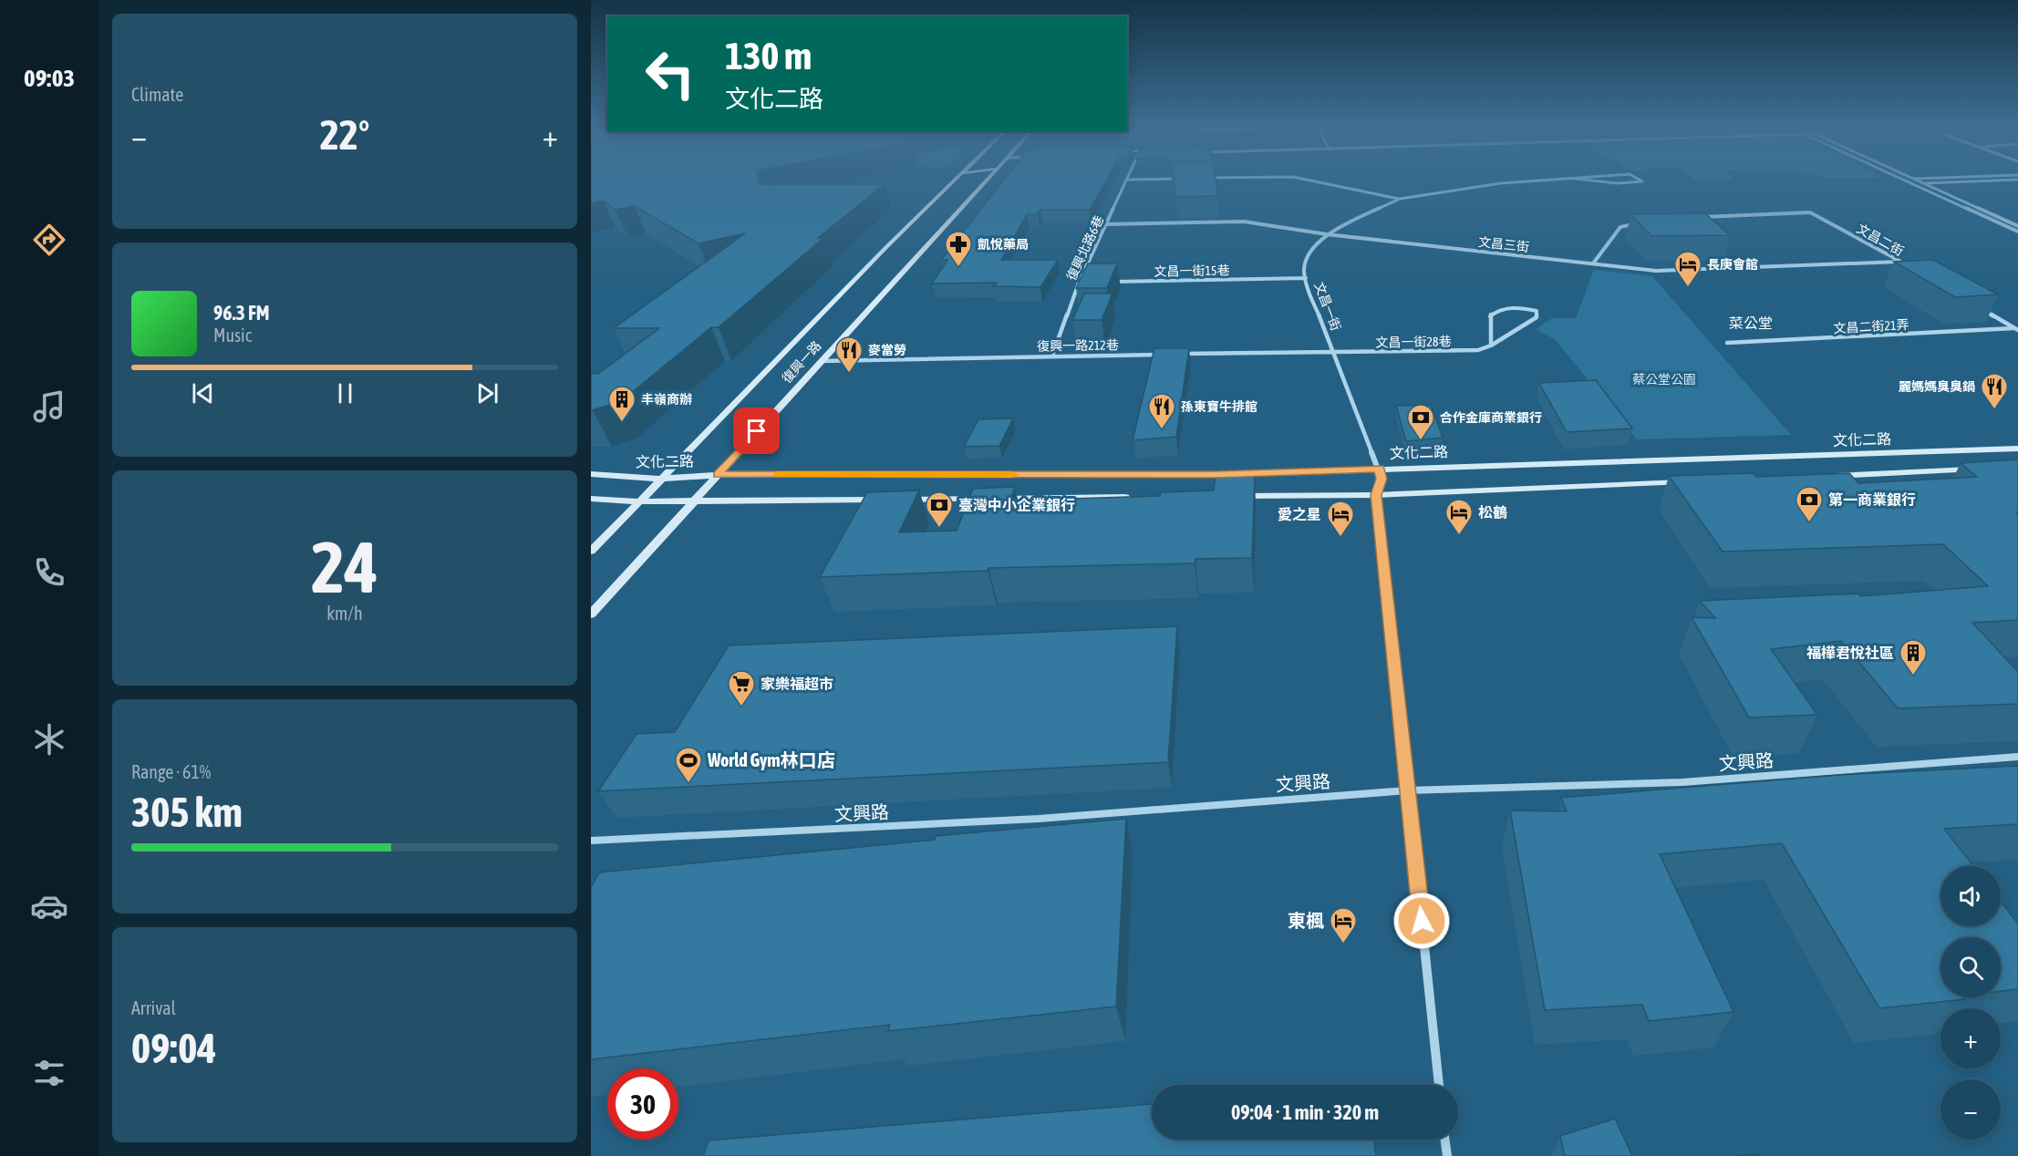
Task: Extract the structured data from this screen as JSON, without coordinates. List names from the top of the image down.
{
  "streets": {
    "main road": ["復興一路", "文化二路"],
    "street": [
      "文昌二街",
      "文昌三街",
      "復興北路6巷",
      "文昌一街15巷",
      "文昌一街",
      "文昌二街21弄",
      "文昌一街28巷",
      "復興一路212巷",
      "文興路"
    ]
  },
  "crossings": [
    ["文昌二街", "文昌三街"],
    ["文昌三街", "復興北路6巷"],
    ["文昌三街", "文昌一街"],
    ["復興北路6巷", "復興一路212巷"],
    ["文昌一街15巷", "文昌一街"],
    ["文昌一街", "文昌一街28巷"],
    ["文昌一街", "文化二路"],
    ["復興一路212巷", "復興一路"],
    ["復興一路", "文化二路"]
  ],
  "districts": ["菜公堂"],
  "parks": ["蔡公堂公園"],
  "places": {
    "pharmacy": ["凱悅藥局"],
    "hotel": [
      "長庚會館",
      "松鶴",
      "愛之星",
      "東楓"
    ],
    "restaurant": ["麥當勞", "麗媽媽臭臭鍋", "孫東寶牛排館"],
    "building": ["丰嶺商辦", "福樺君悅社區"],
    "bank": ["合作金庫商業銀行", "第一商業銀行", "臺灣中小企業銀行"],
    "supermarket": ["家樂福超市"],
    "sports": ["World Gym林口店"]
  },
  "page": {
    "tabs": "09:03",
    "tile": [
      "Climate",
      ["24", "km/h"],
      ["Range · 61%", "305 km"],
      ["Arrival", "09:04"]
    ],
    "turn": ["130 m", "文化二路"],
    "heat": ["−", "22°", "+"],
    "song": ["96.3 FM", "Music"],
    "map_buttons": ["+", "−"],
    "limit": "30",
    "trip": "09:04 · 1 min · 320 m"
  }
}
